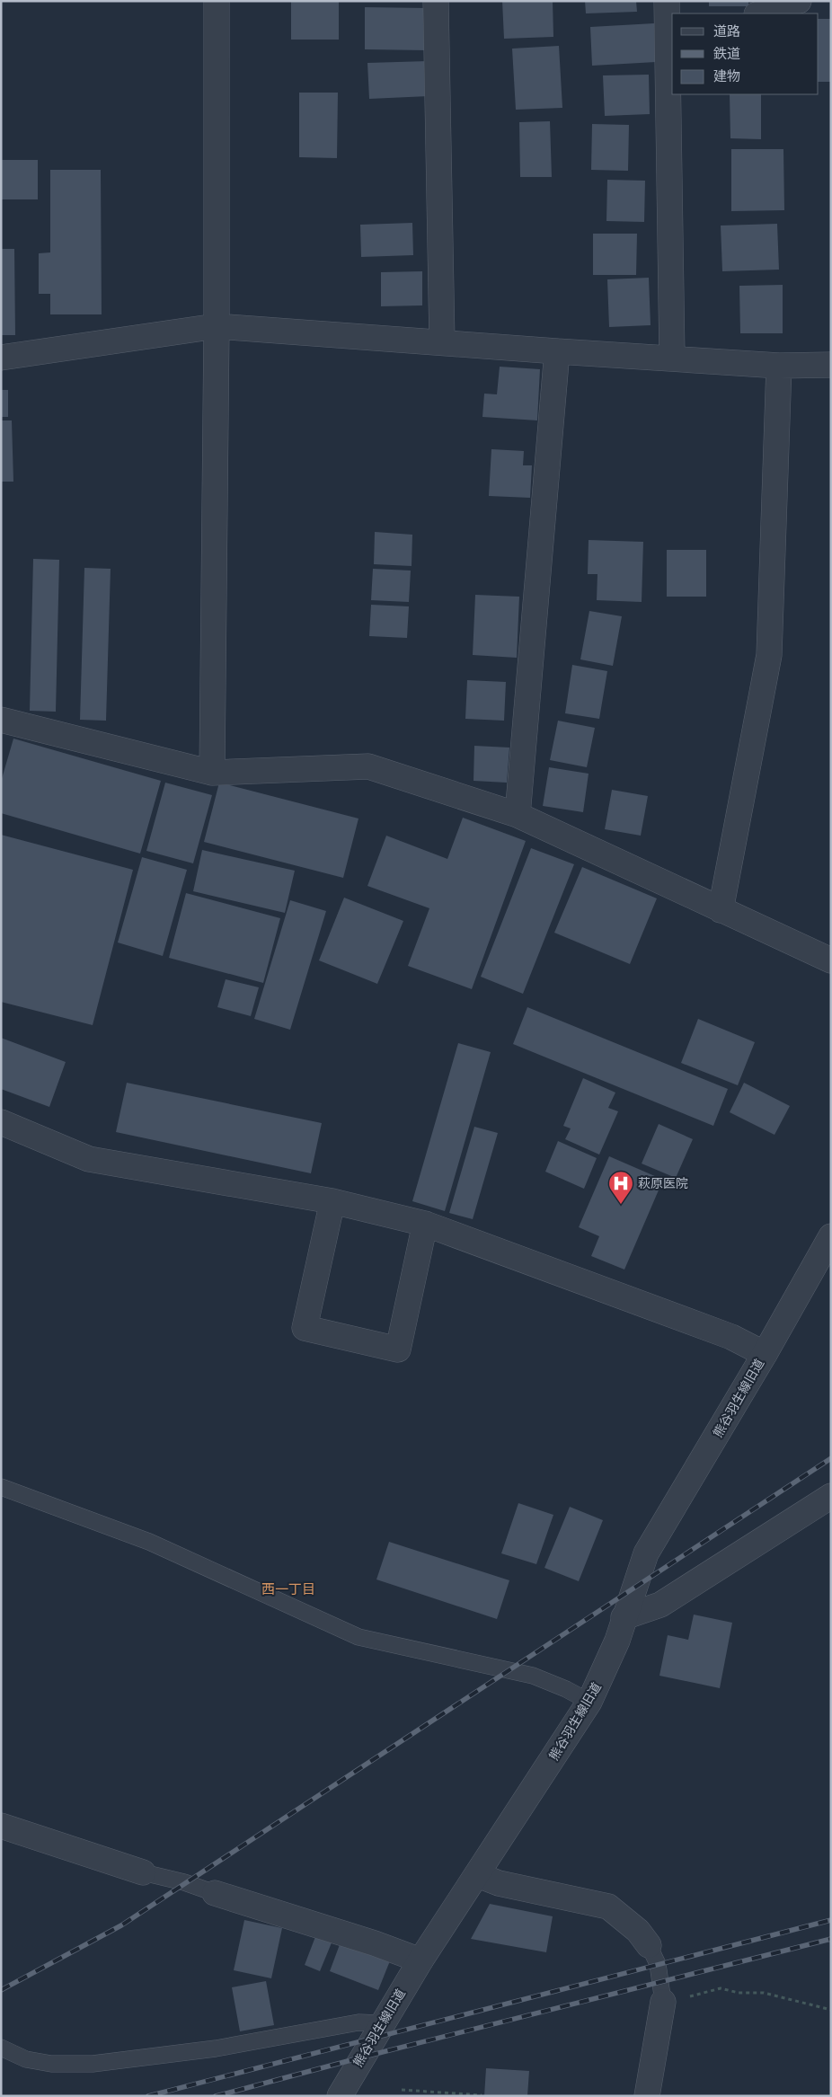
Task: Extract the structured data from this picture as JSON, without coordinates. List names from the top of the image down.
{
  "streets": {
    "street": ["熊谷羽生線旧道"]
  },
  "districts": ["西一丁目"],
  "places": {
    "hospital": ["萩原医院"]
  },
  "legend": ["道路", "鉄道", "建物"]
}
